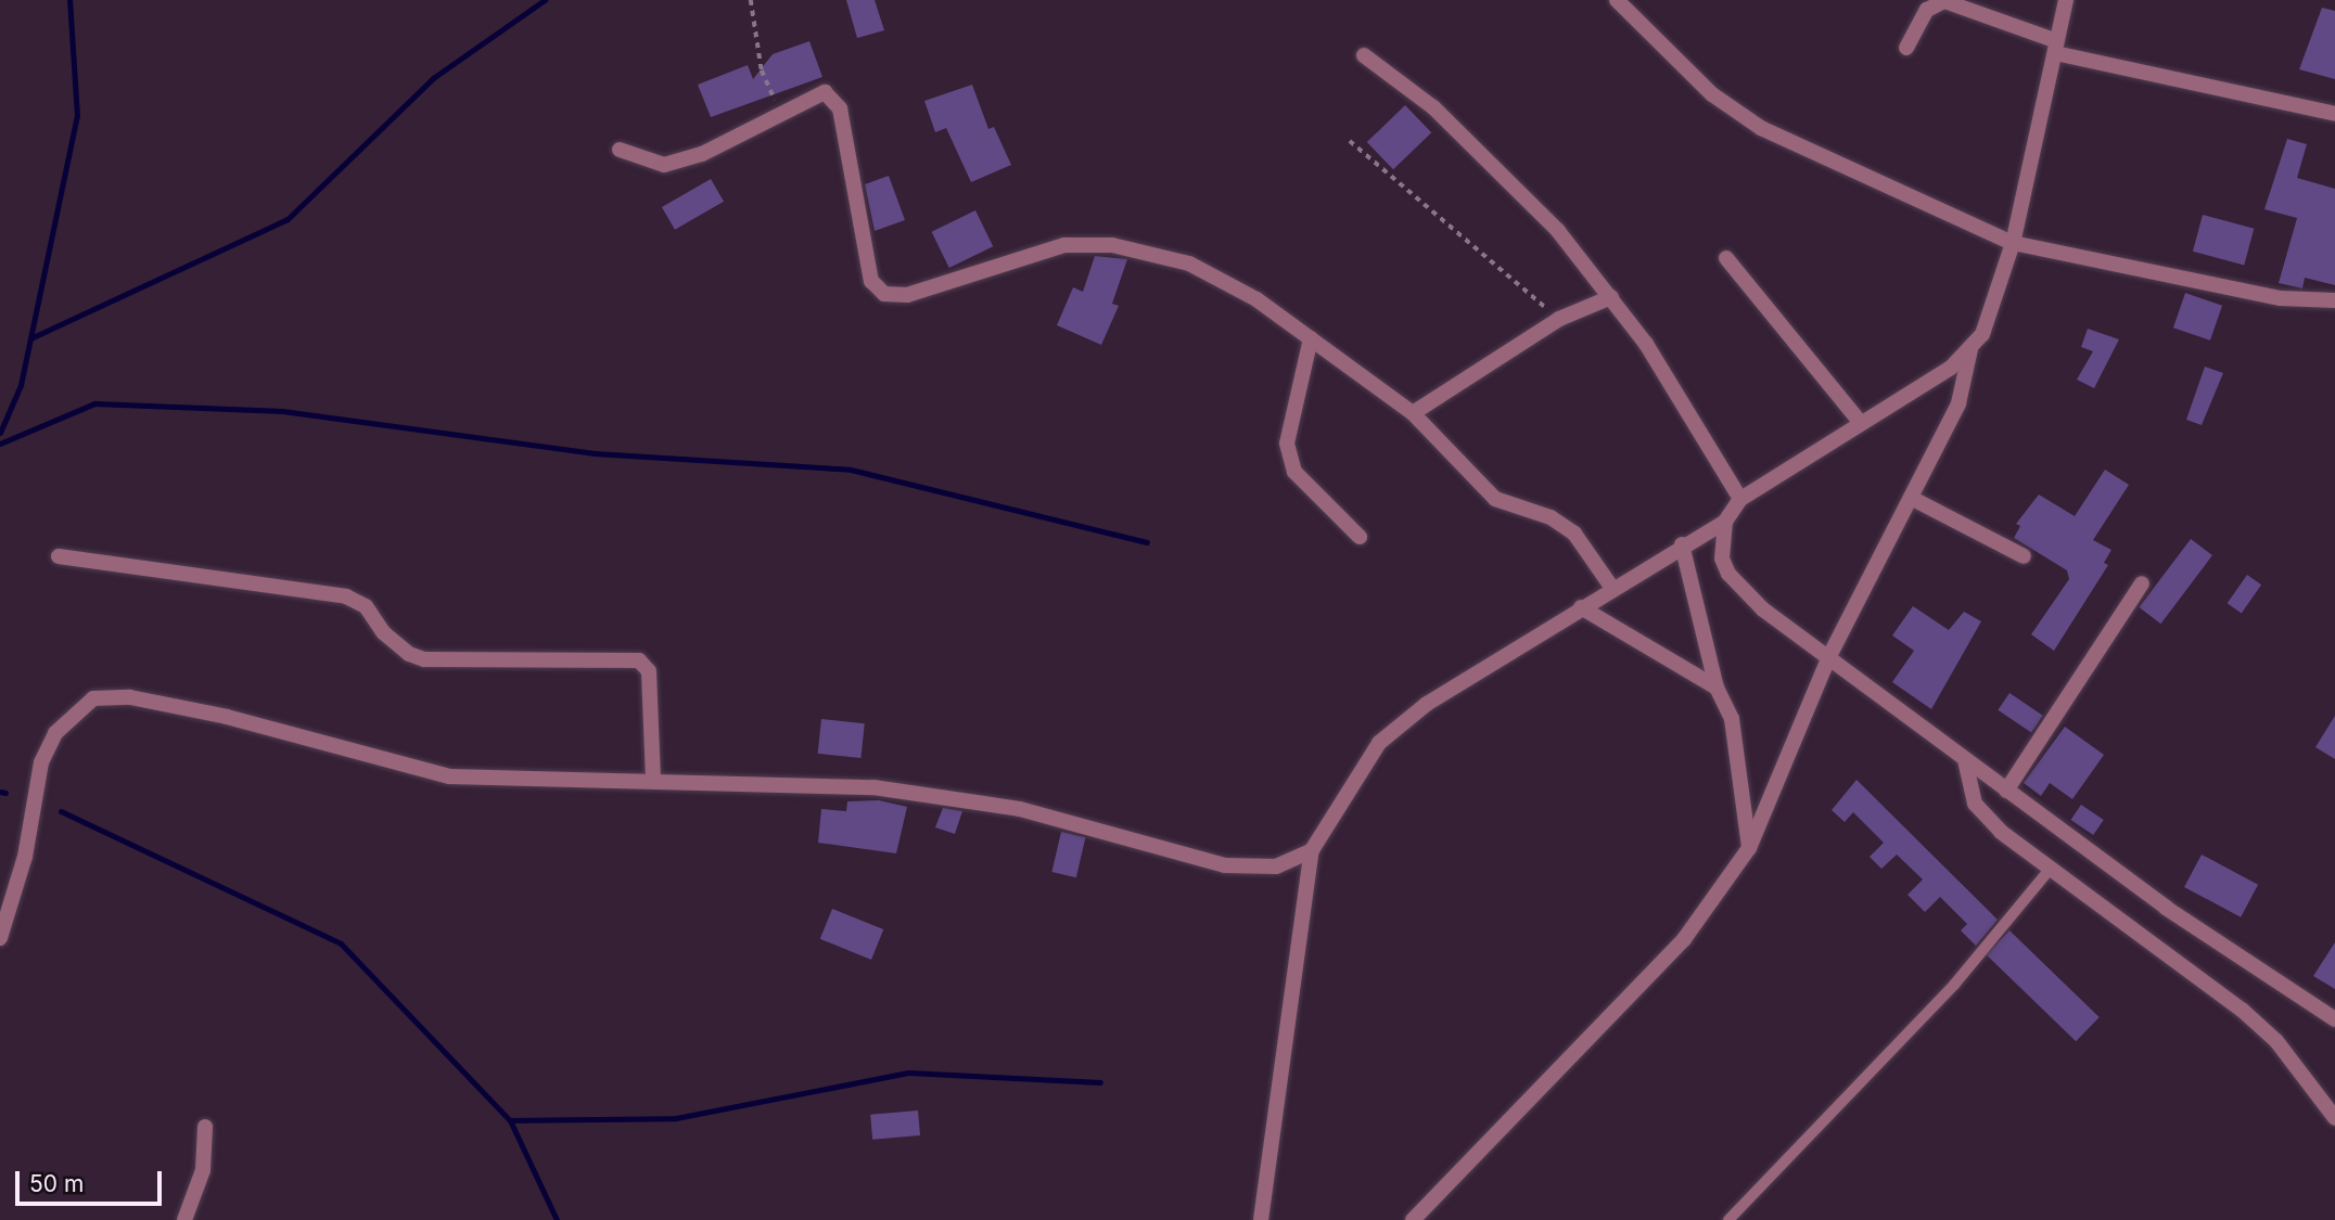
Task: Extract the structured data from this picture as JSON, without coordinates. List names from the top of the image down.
{
  "scale_bar": "50 m"
}
